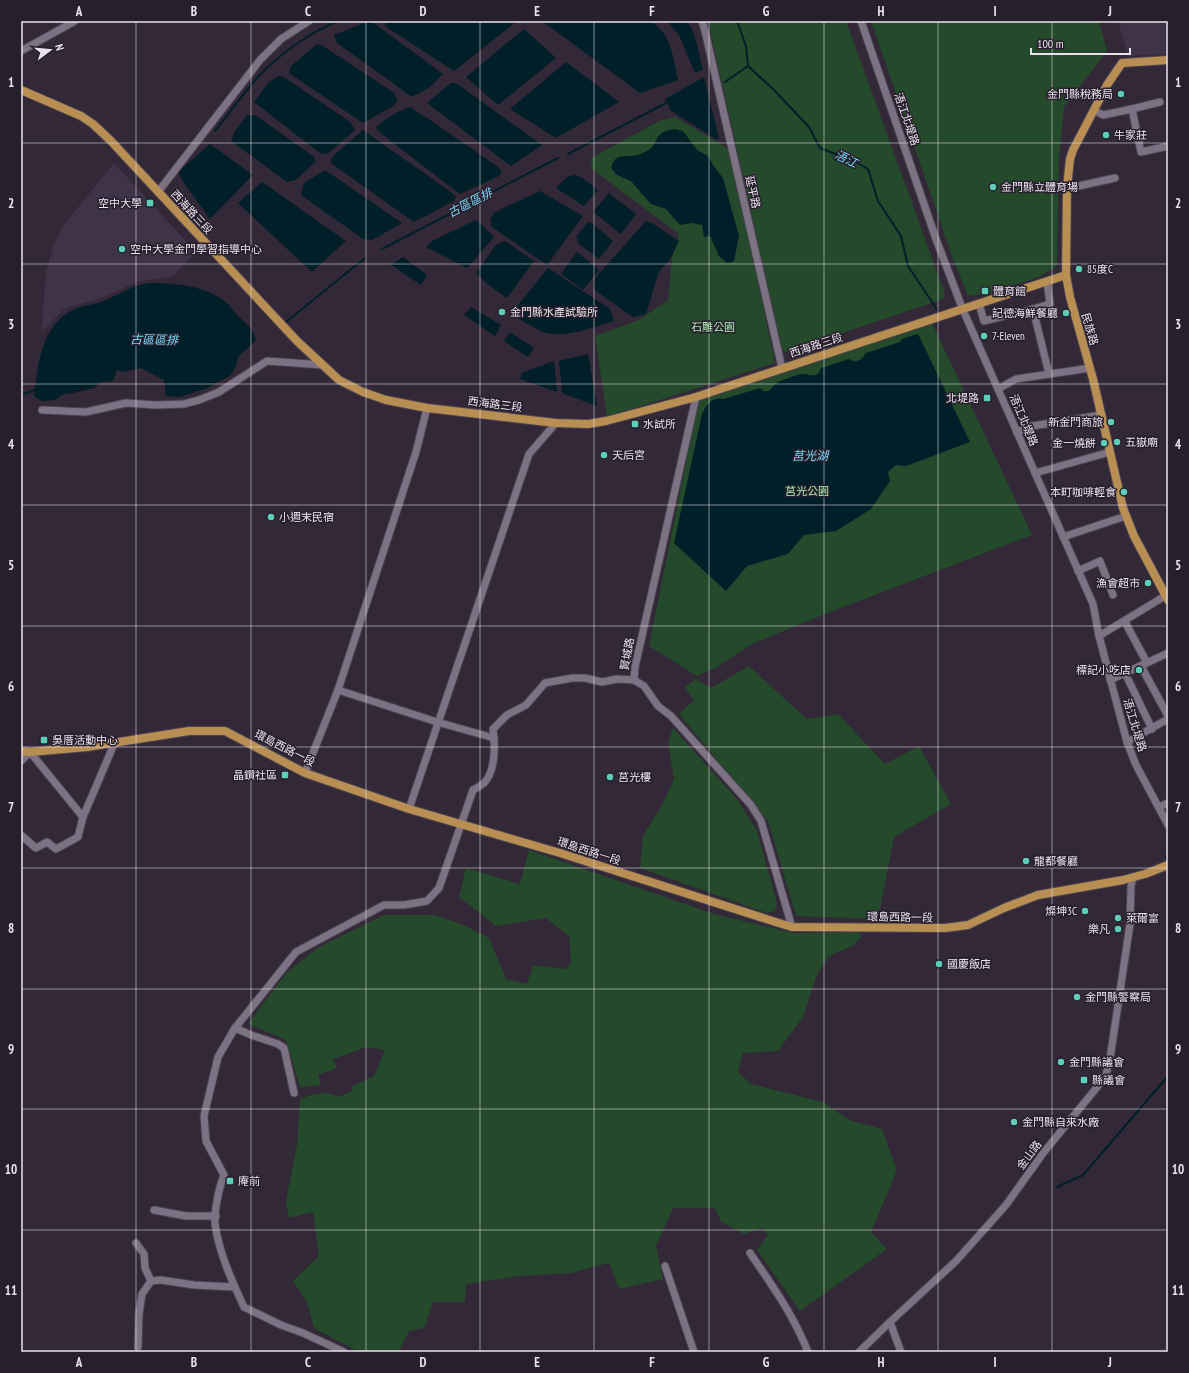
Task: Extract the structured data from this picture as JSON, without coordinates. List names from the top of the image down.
{
  "streets": {
    "main road": ["西海路三段", "民族路", "環島西路一段"],
    "street": [
      "浯江北堤路",
      "延平路",
      "賢城路",
      "金山路"
    ]
  },
  "crossings": [
    ["浯江北堤路", "西海路三段"],
    ["延平路", "西海路三段"],
    ["西海路三段", "民族路"],
    ["西海路三段", "賢城路"],
    ["賢城路", "環島西路一段"],
    ["環島西路一段", "金山路"]
  ],
  "water": ["浯江", "古區區排", "莒光湖"],
  "parks": ["石雕公園", "莒光公園"],
  "places": {
    "other": [
      "金門縣稅務局",
      "牛家莊",
      "金門縣立體育場",
      "空中大學金門學習指導中心",
      "85度C",
      "金門縣水產試驗所",
      "記德海鮮餐廳",
      "7-Eleven",
      "新金門商旅",
      "五嶽廟",
      "金一燒餅",
      "天后宮",
      "本町咖啡輕食",
      "小週末民宿",
      "漁會超市",
      "標記小吃店",
      "莒光樓",
      "龍都餐廳",
      "燦坤3C",
      "萊爾富",
      "樂凡",
      "國慶飯店",
      "金門縣警察局",
      "金門縣議會",
      "金門縣自來水廠"
    ],
    "transit": [
      "空中大學",
      "體育館",
      "北堤路",
      "水試所",
      "吳厝活動中心",
      "晶鑽社區",
      "縣議會",
      "庵前"
    ]
  },
  "scale_bar": "100 m",
  "north": "right",
  "grid": {
    "columns": [
      "A",
      "B",
      "C",
      "D",
      "E",
      "F",
      "G",
      "H",
      "I",
      "J"
    ],
    "rows": [
      "1",
      "2",
      "3",
      "4",
      "5",
      "6",
      "7",
      "8",
      "9",
      "10",
      "11"
    ]
  }
}
